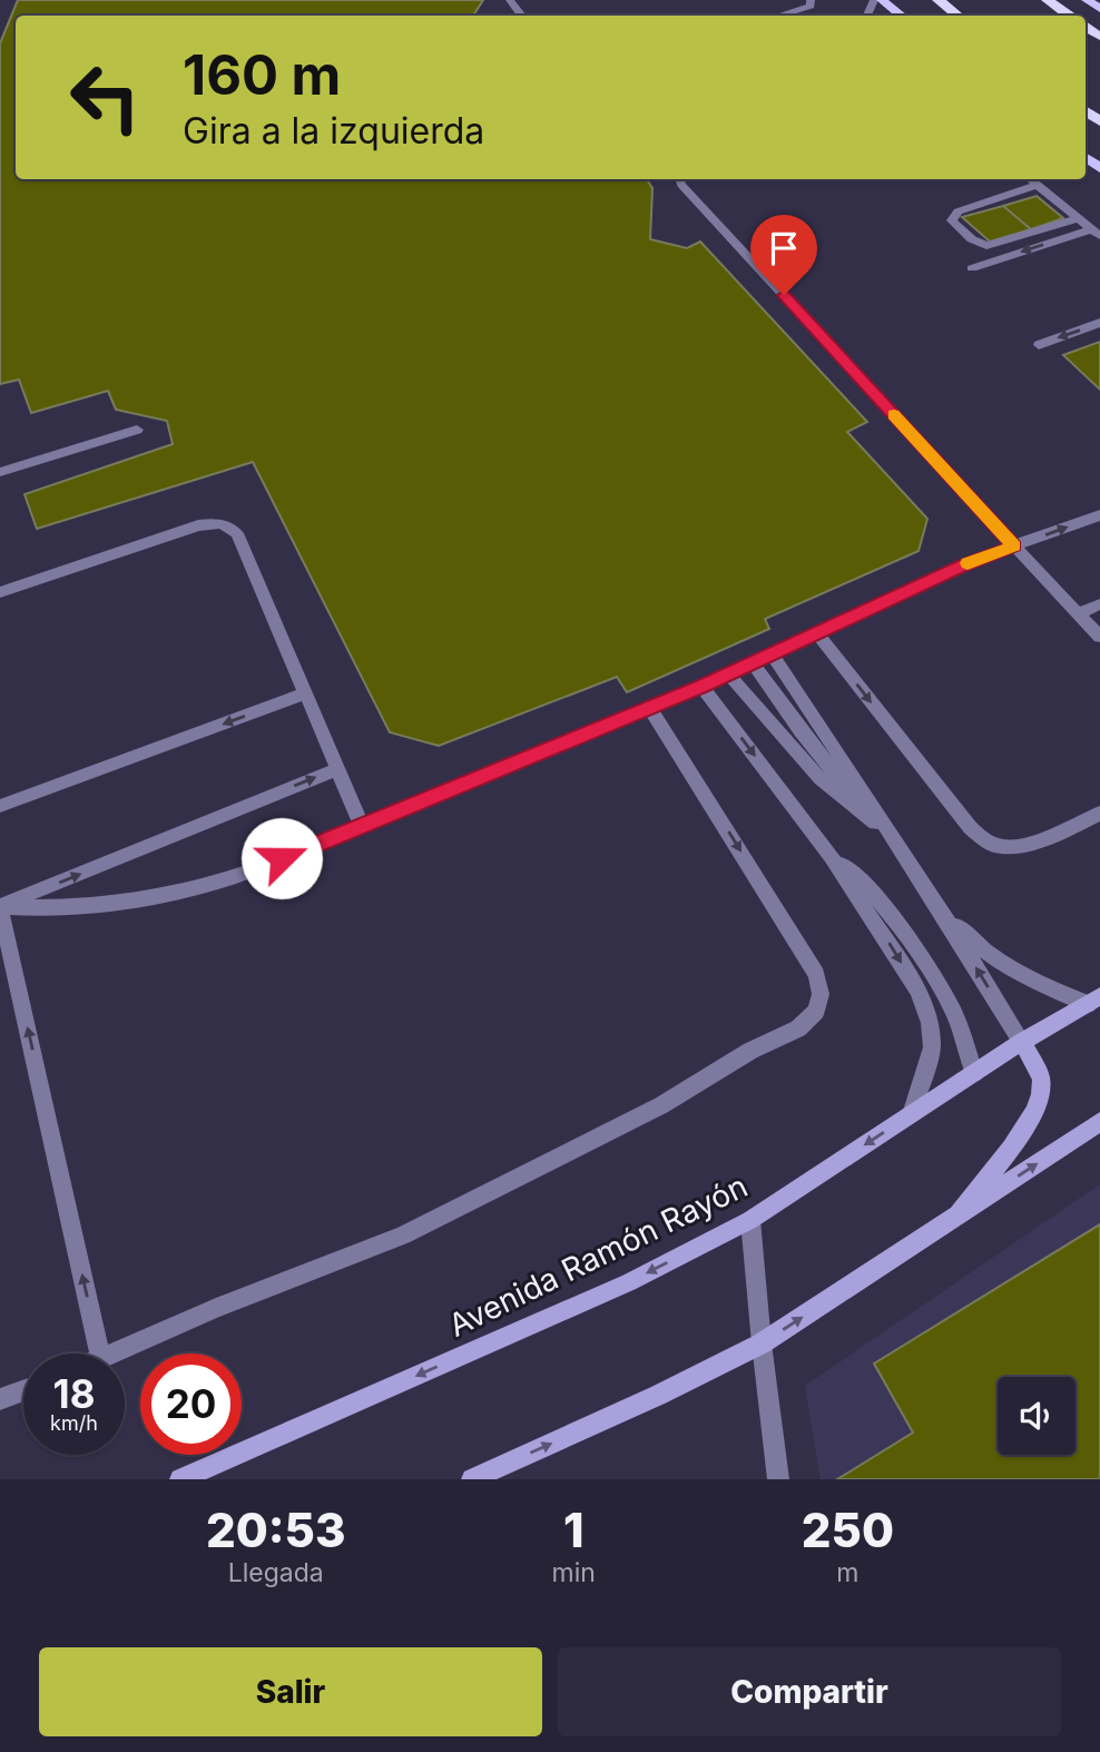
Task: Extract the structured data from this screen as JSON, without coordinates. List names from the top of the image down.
{
  "streets": {
    "main road": ["Avenida Ramón Rayón"]
  },
  "page": {
    "turn": ["160 m", "Gira a la izquierda"],
    "speed": "18 km/h",
    "limit": "20",
    "eta": [
      "20:53",
      "Llegada",
      "1",
      "min",
      "250",
      "m"
    ],
    "buttons": ["Salir", "Compartir"]
  }
}
